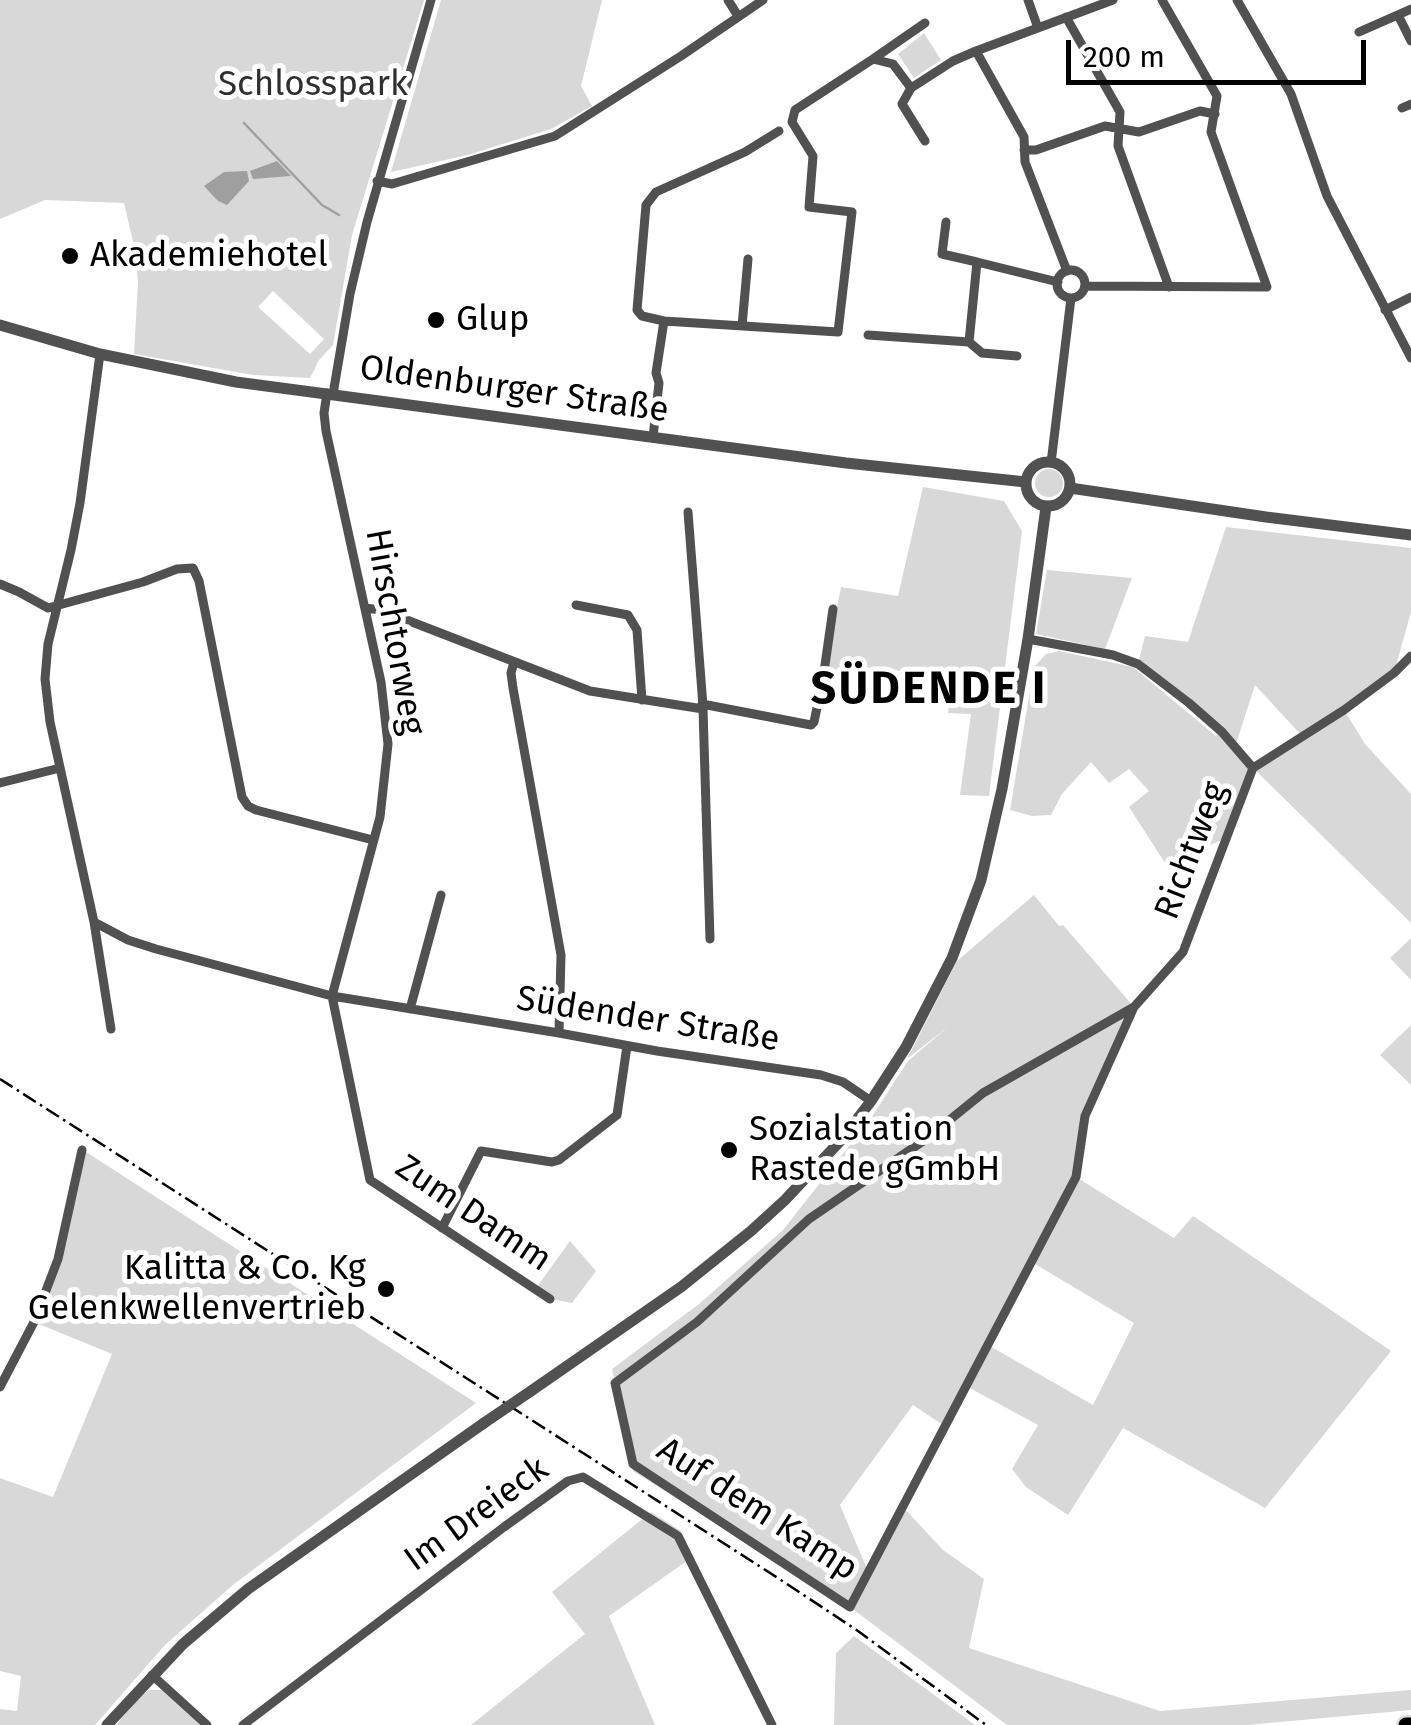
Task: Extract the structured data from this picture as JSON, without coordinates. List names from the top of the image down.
{
  "streets": {
    "street": [
      "Oldenburger Straße",
      "Hirschtorweg",
      "Richtweg",
      "Südender Straße",
      "Zum Damm",
      "Auf dem Kamp",
      "Im Dreieck"
    ]
  },
  "crossings": [
    ["Oldenburger Straße", "Hirschtorweg"],
    ["Hirschtorweg", "Südender Straße"],
    ["Hirschtorweg", "Zum Damm"],
    ["Richtweg", "Auf dem Kamp"],
    ["Südender Straße", "Zum Damm"]
  ],
  "districts": ["SÜDENDE I"],
  "parks": ["Schlosspark"],
  "places": [
    "Akademiehotel",
    "Glup",
    "Sozialstation Rastede gGmbH",
    "Kalitta & Co. Kg Gelenkwellenvertrieb"
  ],
  "scale_bar": "200 m"
}
